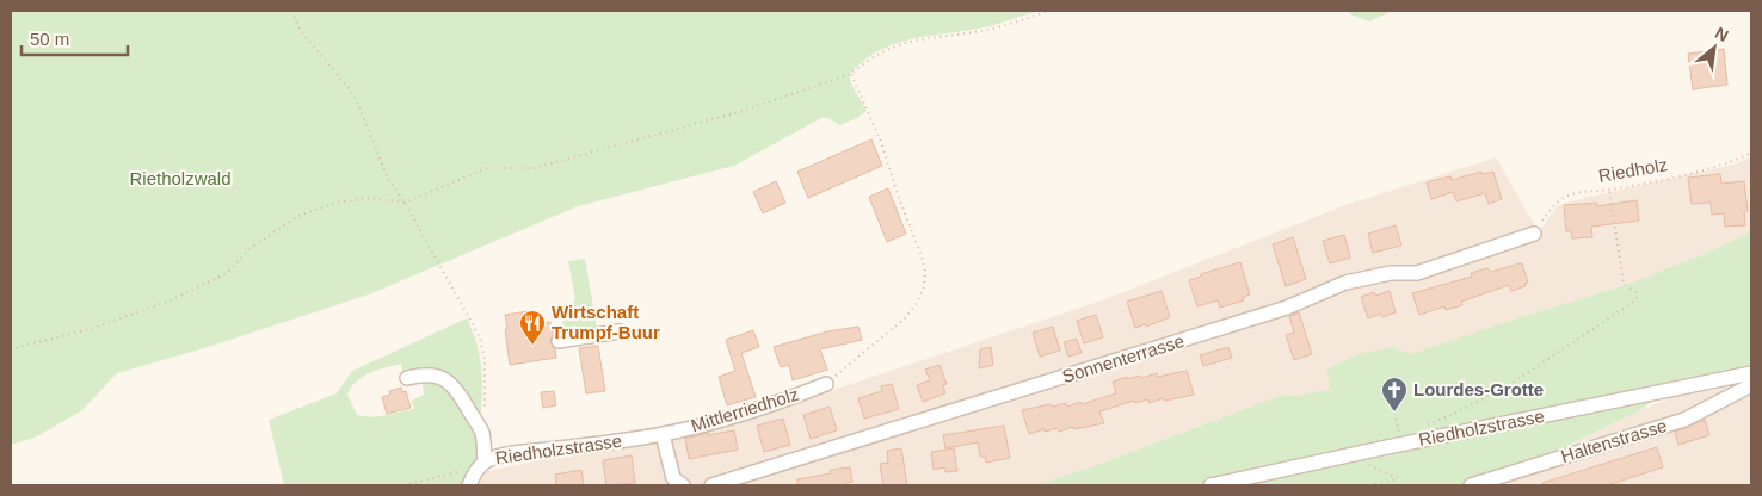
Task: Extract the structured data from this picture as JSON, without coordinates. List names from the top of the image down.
{
  "streets": {
    "street": [
      "Sonnenterrasse",
      "Mittlerriedholz",
      "Riedholzstrasse",
      "Haltenstrasse"
    ],
    "path": ["Riedholz"]
  },
  "crossings": [
    ["Riedholz", "Sonnenterrasse"],
    ["Mittlerriedholz", "Riedholzstrasse"]
  ],
  "parks": ["Rietholzwald"],
  "places": {
    "restaurant": ["Wirtschaft Trumpf-Buur"],
    "church": ["Lourdes-Grotte"]
  },
  "scale_bar": "50 m",
  "north": "top right"
}
